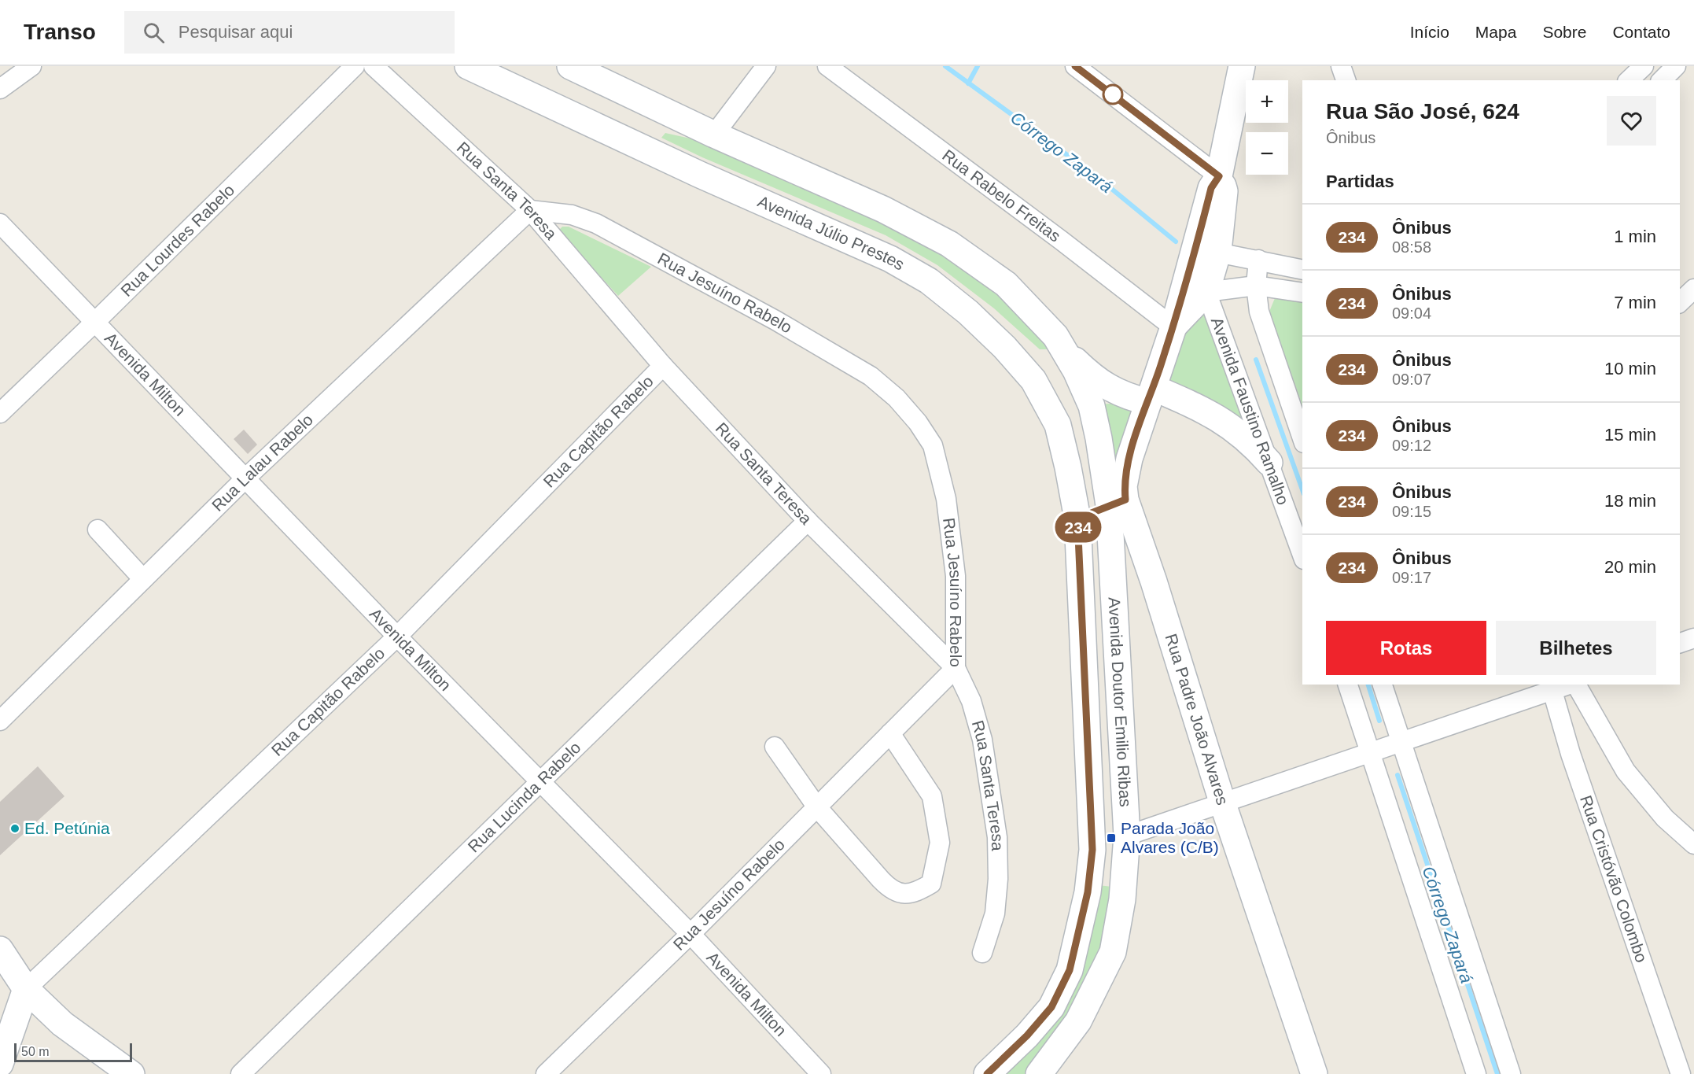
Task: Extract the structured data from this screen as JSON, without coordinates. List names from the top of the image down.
{
  "streets": {
    "main road": ["Avenida Júlio Prestes", "Avenida Doutor Emilio Ribas", "Rua Padre João Alvares"],
    "street": [
      "Rua Santa Teresa",
      "Rua Rabelo Freitas",
      "Rua Lourdes Rabelo",
      "Rua Jesuíno Rabelo",
      "Avenida Milton",
      "Avenida Faustino Ramalho",
      "Rua Capitão Rabelo",
      "Rua Lalau Rabelo",
      "Rua Lucinda Rabelo",
      "Rua Cristóvão Colombo"
    ]
  },
  "crossings": [
    ["Rua Santa Teresa", "Rua Jesuíno Rabelo"],
    ["Rua Santa Teresa", "Rua Capitão Rabelo"],
    ["Rua Santa Teresa", "Rua Lalau Rabelo"],
    ["Rua Santa Teresa", "Rua Lucinda Rabelo"],
    ["Rua Rabelo Freitas", "Avenida Doutor Emilio Ribas"],
    ["Rua Lourdes Rabelo", "Avenida Milton"],
    ["Rua Jesuíno Rabelo", "Avenida Milton"],
    ["Rua Jesuíno Rabelo", "Rua Lalau Rabelo"],
    ["Avenida Milton", "Rua Capitão Rabelo"],
    ["Avenida Milton", "Rua Lalau Rabelo"],
    ["Avenida Milton", "Rua Lucinda Rabelo"],
    ["Avenida Faustino Ramalho", "Avenida Doutor Emilio Ribas"],
    ["Avenida Doutor Emilio Ribas", "Rua Padre João Alvares"]
  ],
  "water": ["Córrego Zapará"],
  "places": {
    "other": ["Ed. Petúnia"],
    "transit": ["Parada João Alvares (C/B)"]
  },
  "lines": ["bus line 234"],
  "scale_bar": "50 m",
  "page": {
    "header": "Transo",
    "search": "Pesquisar aqui",
    "nav": [
      "Início",
      "Mapa",
      "Sobre",
      "Contato"
    ],
    "on_map": "234",
    "map_buttons": ["+", "−"],
    "heading": [
      ["Rua São José, 624", "Ônibus"],
      "Partidas"
    ],
    "list": [
      {
        "mark": "234",
        "name": "Ônibus",
        "note": "08:58",
        "value": "1 min"
      },
      {
        "mark": "234",
        "name": "Ônibus",
        "note": "09:04",
        "value": "7 min"
      },
      {
        "mark": "234",
        "name": "Ônibus",
        "note": "09:07",
        "value": "10 min"
      },
      {
        "mark": "234",
        "name": "Ônibus",
        "note": "09:12",
        "value": "15 min"
      },
      {
        "mark": "234",
        "name": "Ônibus",
        "note": "09:15",
        "value": "18 min"
      },
      {
        "mark": "234",
        "name": "Ônibus",
        "note": "09:17",
        "value": "20 min"
      }
    ],
    "buttons": ["Rotas", "Bilhetes"],
    "scale": "50 m"
  }
}
